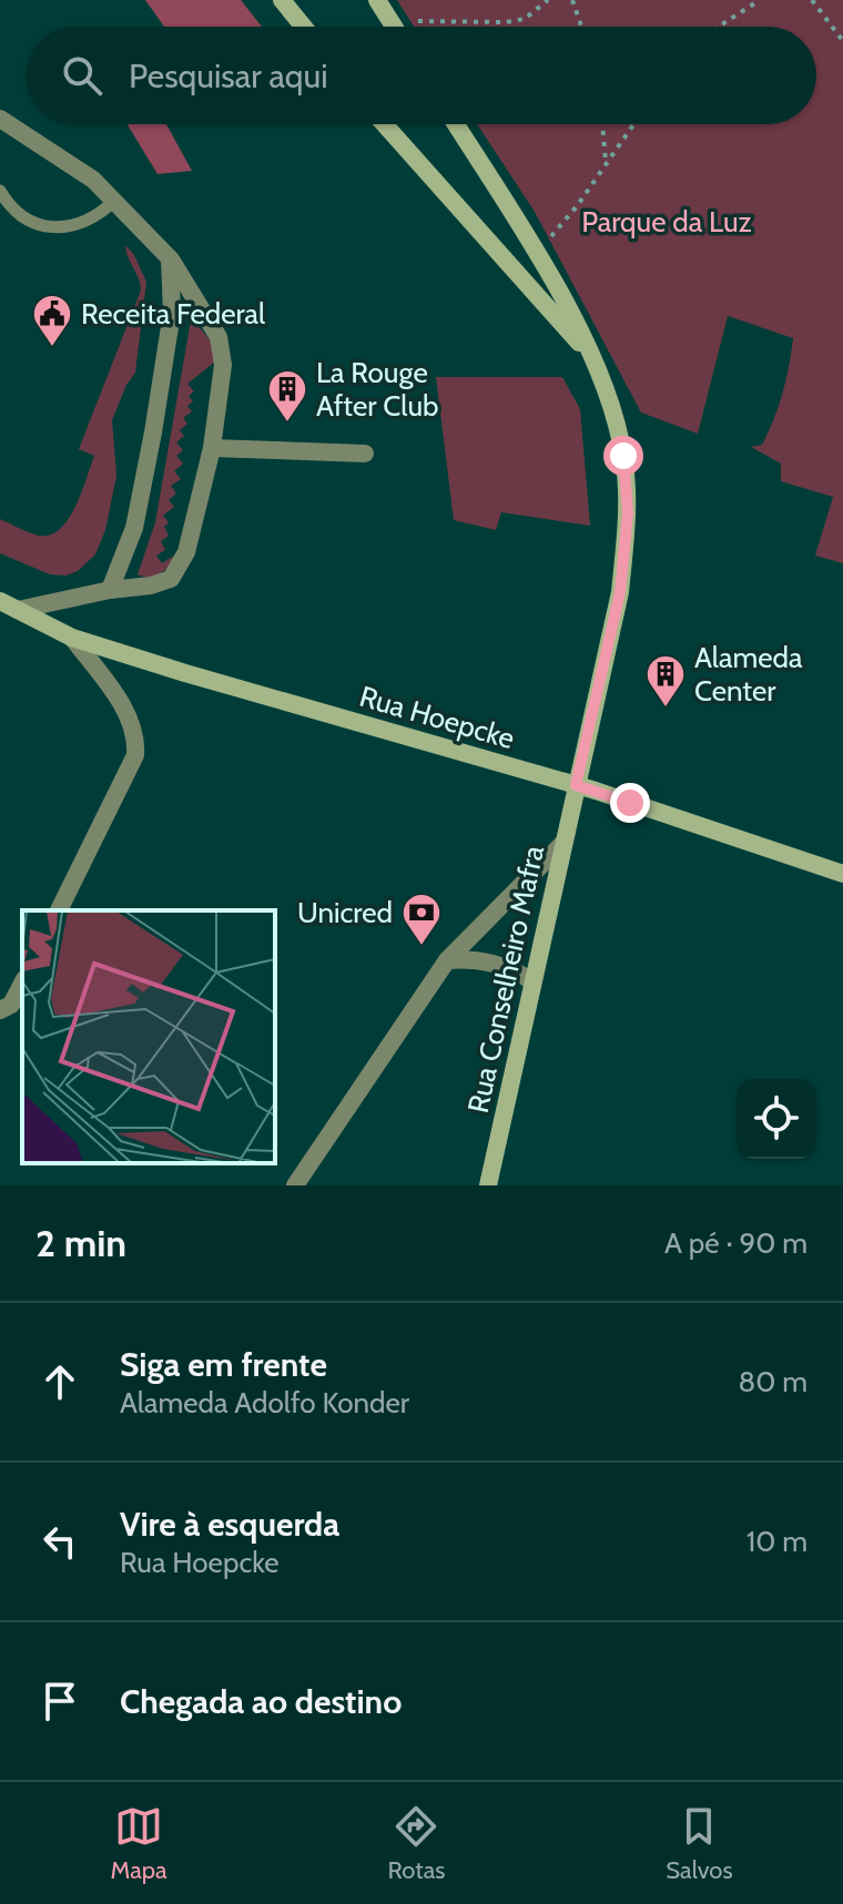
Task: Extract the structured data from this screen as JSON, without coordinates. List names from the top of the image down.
{
  "streets": {
    "main road": ["Rua Hoepcke", "Rua Conselheiro Mafra"]
  },
  "crossings": [
    ["Rua Hoepcke", "Rua Conselheiro Mafra"]
  ],
  "parks": ["Parque da Luz"],
  "places": {
    "public building": ["Receita Federal"],
    "building": ["La Rouge After Club", "Alameda Center"],
    "bank": ["Unicred"]
  },
  "page": {
    "search": "Pesquisar aqui",
    "heading": ["2 min", "A pé · 90 m"],
    "list": [
      ["Siga em frente", "Alameda Adolfo Konder", "80 m"],
      ["Vire à esquerda", "Rua Hoepcke", "10 m"],
      "Chegada ao destino"
    ],
    "nav": ["Mapa", "Rotas", "Salvos"]
  }
}
